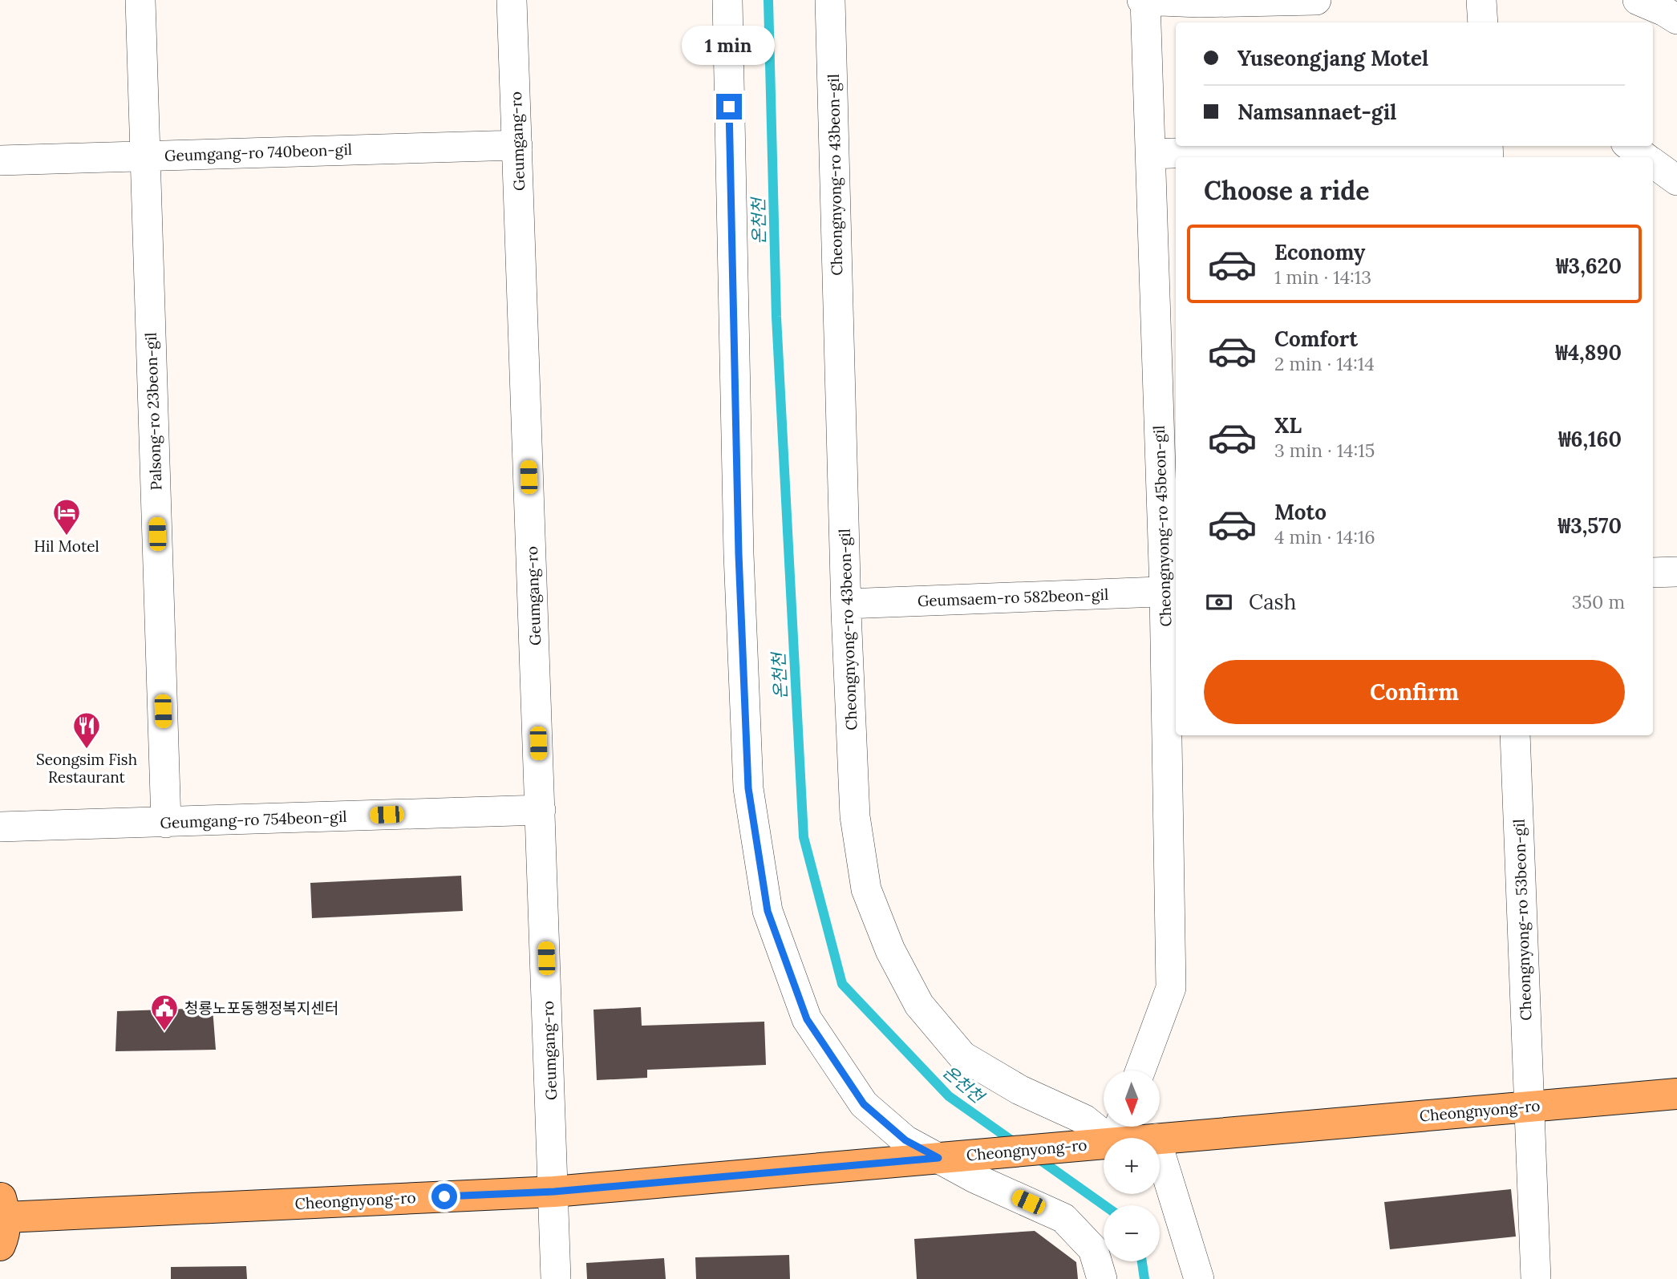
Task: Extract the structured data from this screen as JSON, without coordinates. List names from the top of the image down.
{
  "streets": {
    "main road": ["Cheongnyong-ro"],
    "street": [
      "Geumgang-ro",
      "Geumgang-ro 740beon-gil",
      "Cheongnyong-ro 43beon-gil",
      "Palsong-ro 23beon-gil",
      "Cheongnyong-ro 45beon-gil",
      "Geumsaem-ro 582beon-gil",
      "Geumgang-ro 754beon-gil",
      "Cheongnyong-ro 53beon-gil"
    ]
  },
  "crossings": [
    ["Geumgang-ro", "Geumgang-ro 740beon-gil"],
    ["Geumgang-ro", "Geumgang-ro 754beon-gil"],
    ["Geumgang-ro", "Cheongnyong-ro"],
    ["Geumgang-ro 740beon-gil", "Palsong-ro 23beon-gil"],
    ["Cheongnyong-ro 43beon-gil", "Geumsaem-ro 582beon-gil"],
    ["Cheongnyong-ro 43beon-gil", "Cheongnyong-ro"],
    ["Palsong-ro 23beon-gil", "Geumgang-ro 754beon-gil"],
    ["Cheongnyong-ro 45beon-gil", "Geumsaem-ro 582beon-gil"],
    ["Cheongnyong-ro 53beon-gil", "Cheongnyong-ro"]
  ],
  "water": ["온천천"],
  "places": {
    "hotel": ["Hil Motel"],
    "restaurant": ["Seongsim Fish Restaurant"],
    "public building": ["청룡노포동행정복지센터"]
  },
  "north": "bottom",
  "page": {
    "banner": ["Yuseongjang Motel", "Namsannaet-gil"],
    "bubble": "1 min",
    "heading": "Choose a ride",
    "list": [
      {
        "name": "Economy",
        "note": "1 min · 14:13",
        "value": "₩3,620"
      },
      {
        "name": "Comfort",
        "note": "2 min · 14:14",
        "value": "₩4,890"
      },
      {
        "name": "XL",
        "note": "3 min · 14:15",
        "value": "₩6,160"
      },
      {
        "name": "Moto",
        "note": "4 min · 14:16",
        "value": "₩3,570"
      }
    ],
    "pay": ["Cash", "350 m"],
    "buttons": "Confirm",
    "map_buttons": ["+", "−"]
  }
}
